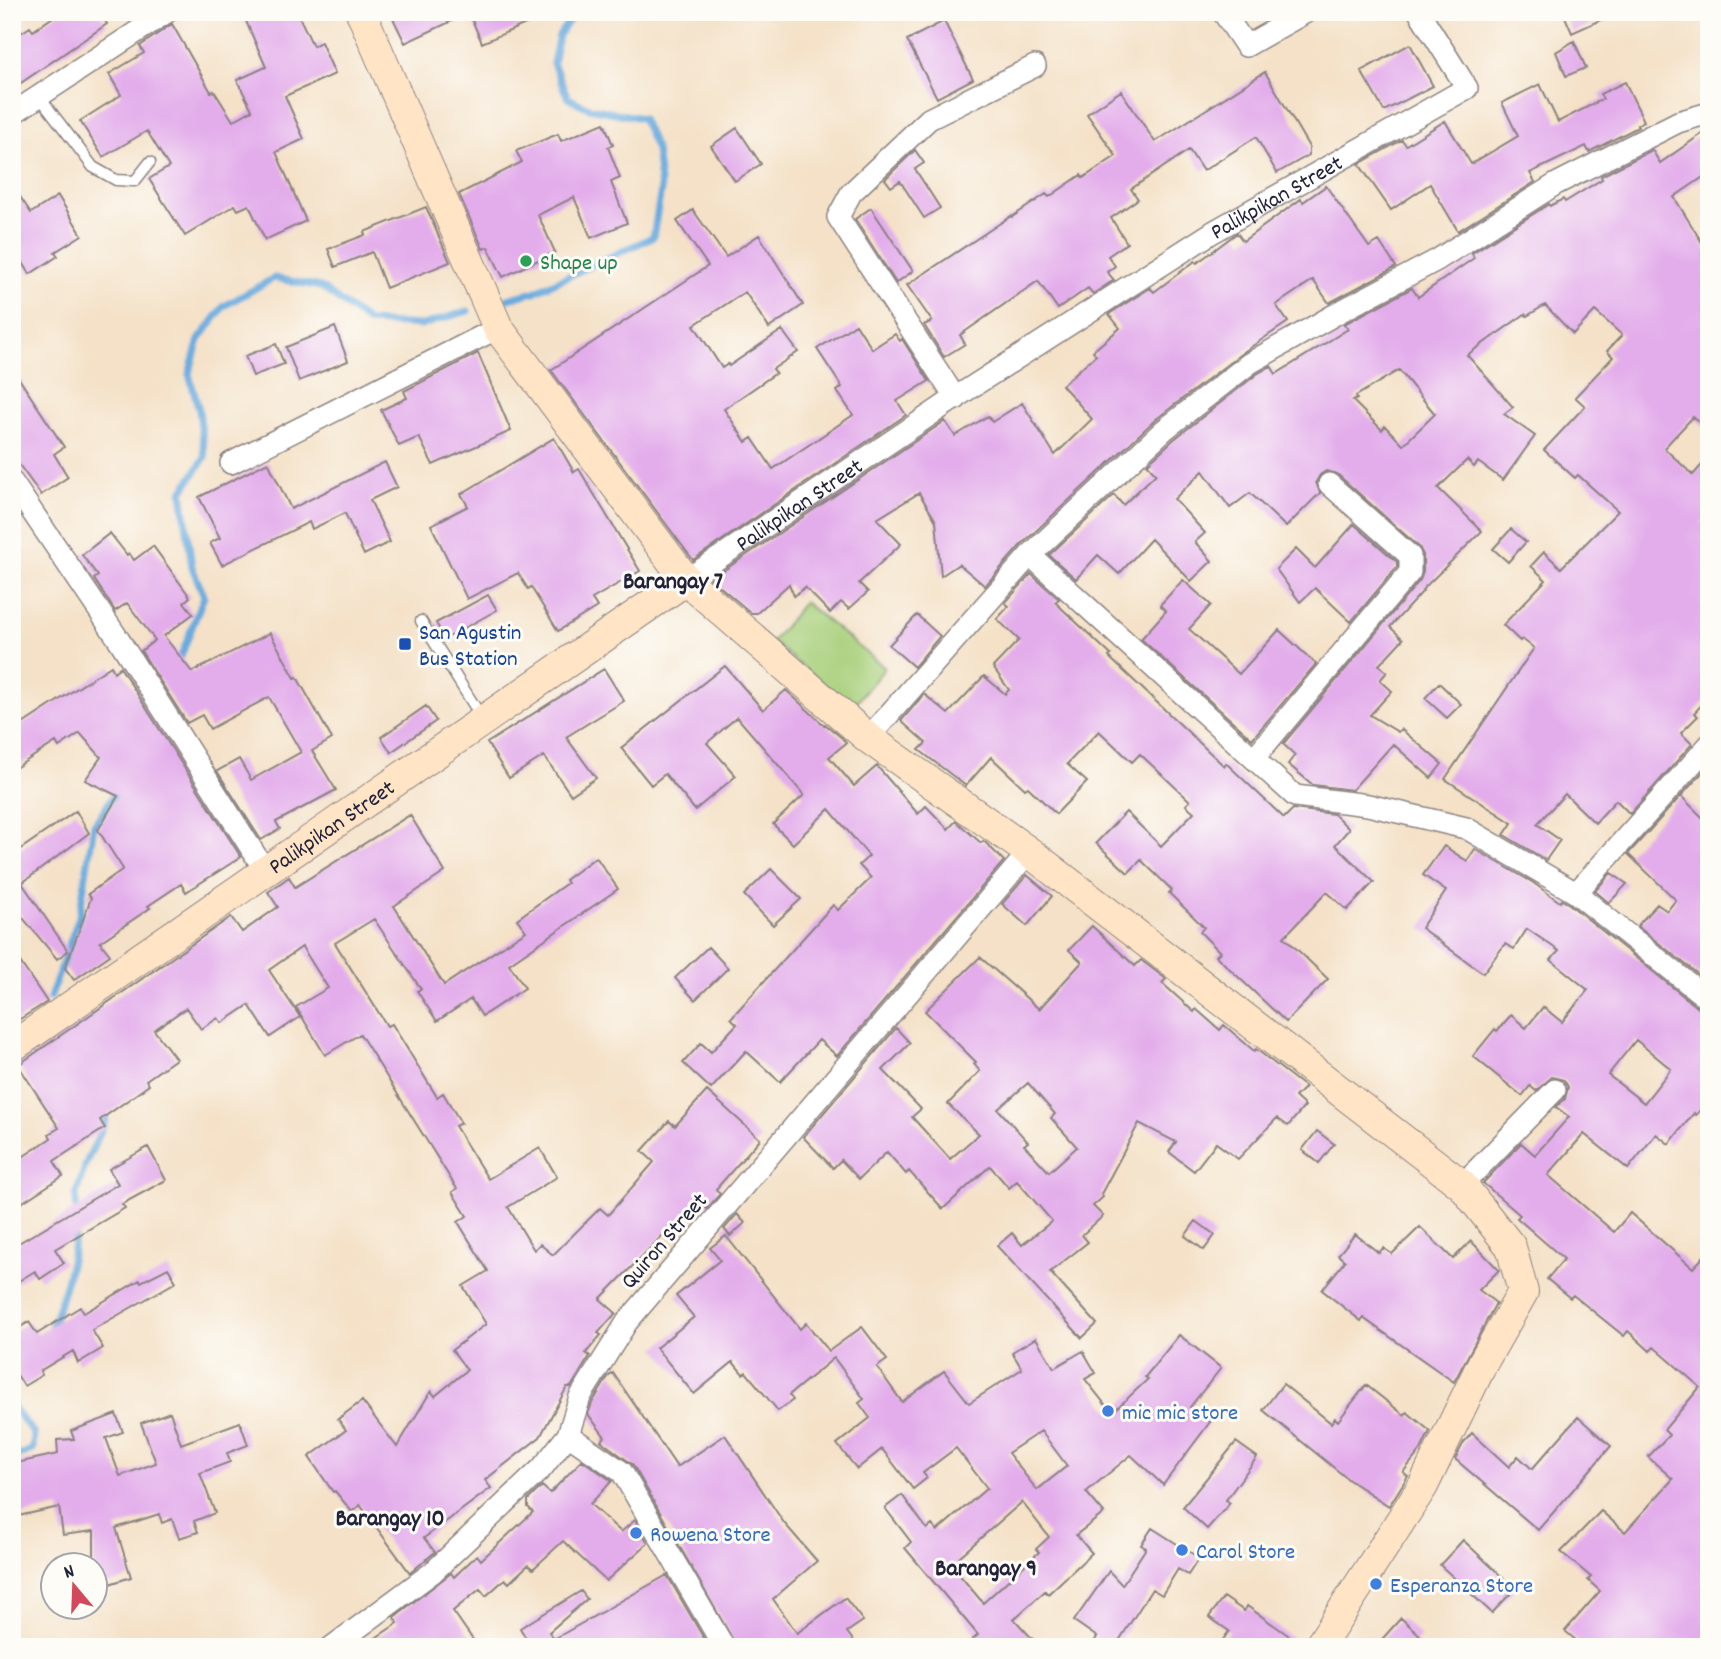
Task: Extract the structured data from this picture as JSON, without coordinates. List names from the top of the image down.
{
  "streets": {
    "street": ["Palikpikan Street", "Quiron Street"]
  },
  "districts": ["Barangay 7", "Barangay 10", "Barangay 9"],
  "places": {
    "other": [
      "Shape up",
      "mic mic store",
      "Rowena Store",
      "Carol Store",
      "Esperanza Store"
    ],
    "transit": ["San Agustin Bus Station"]
  },
  "north": "top"
}
